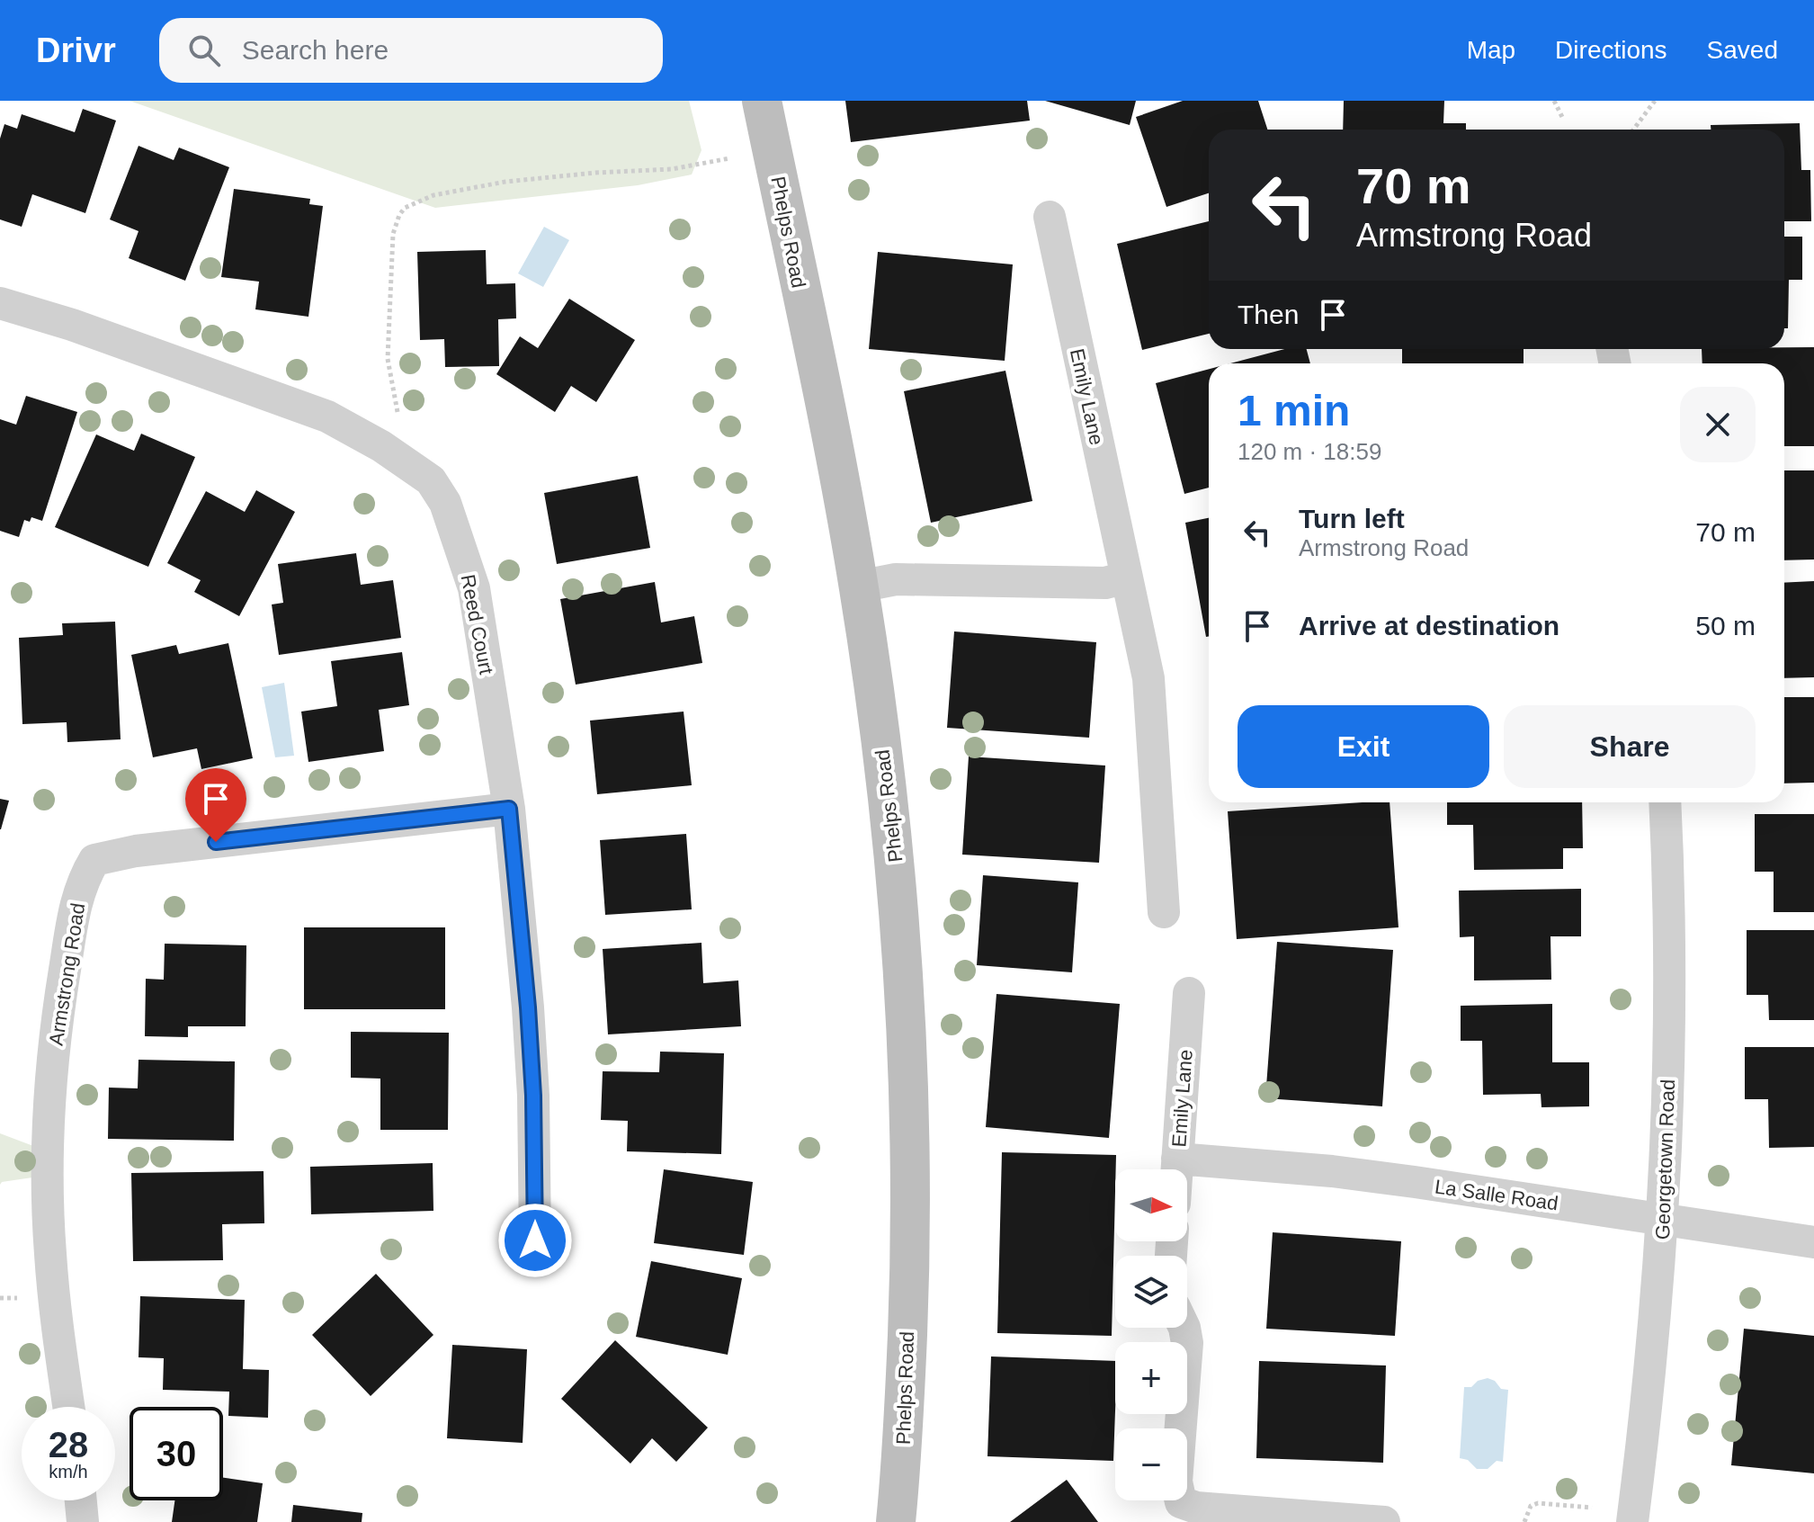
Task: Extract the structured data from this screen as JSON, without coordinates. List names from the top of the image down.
{
  "streets": {
    "street": [
      "Phelps Road",
      "Emily Lane",
      "Reed Court",
      "Armstrong Road",
      "Georgetown Road",
      "La Salle Road"
    ]
  },
  "crossings": [
    ["Emily Lane", "La Salle Road"],
    ["Reed Court", "Armstrong Road"],
    ["Georgetown Road", "La Salle Road"]
  ],
  "north": "right",
  "page": {
    "header": "Drivr",
    "search": "Search here",
    "nav": ["Map", "Directions", "Saved"],
    "turn": ["70 m", "Armstrong Road"],
    "then": "Then",
    "heading": ["1 min", "120 m · 18:59"],
    "list": [
      {
        "name": "Turn left",
        "note": "Armstrong Road",
        "value": "70 m"
      },
      {
        "name": "Arrive at destination",
        "value": "50 m"
      }
    ],
    "buttons": ["Exit", "Share"],
    "map_buttons": ["+", "−"],
    "speed": "28 km/h",
    "limit": "30"
  }
}
